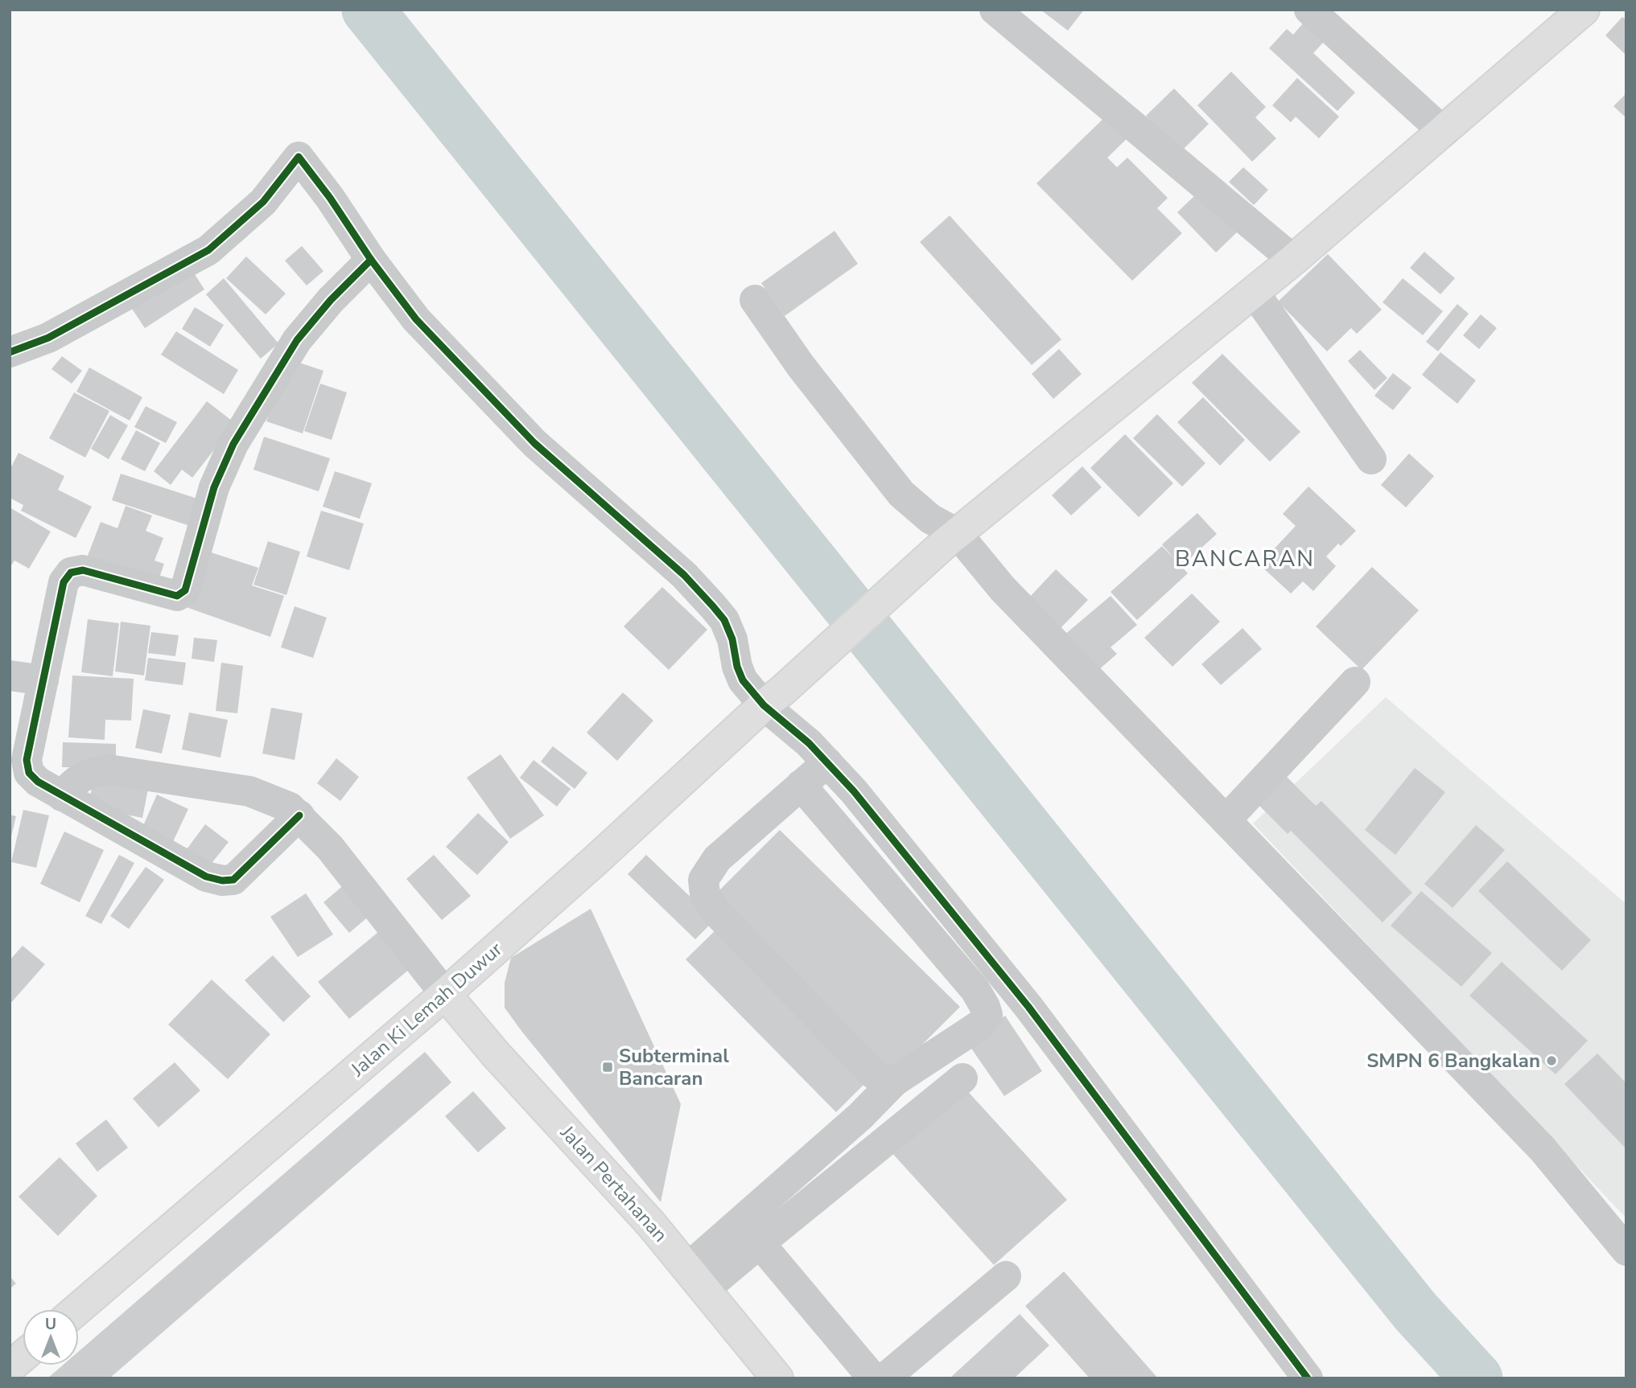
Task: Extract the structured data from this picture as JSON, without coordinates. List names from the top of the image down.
{
  "streets": {
    "main road": ["Jalan Ki Lemah Duwur", "Jalan Pertahanan"]
  },
  "crossings": [
    ["Jalan Ki Lemah Duwur", "Jalan Pertahanan"]
  ],
  "districts": ["BANCARAN"],
  "places": {
    "other": ["SMPN 6 Bangkalan"],
    "transit": ["Subterminal Bancaran"]
  },
  "north": "top"
}
